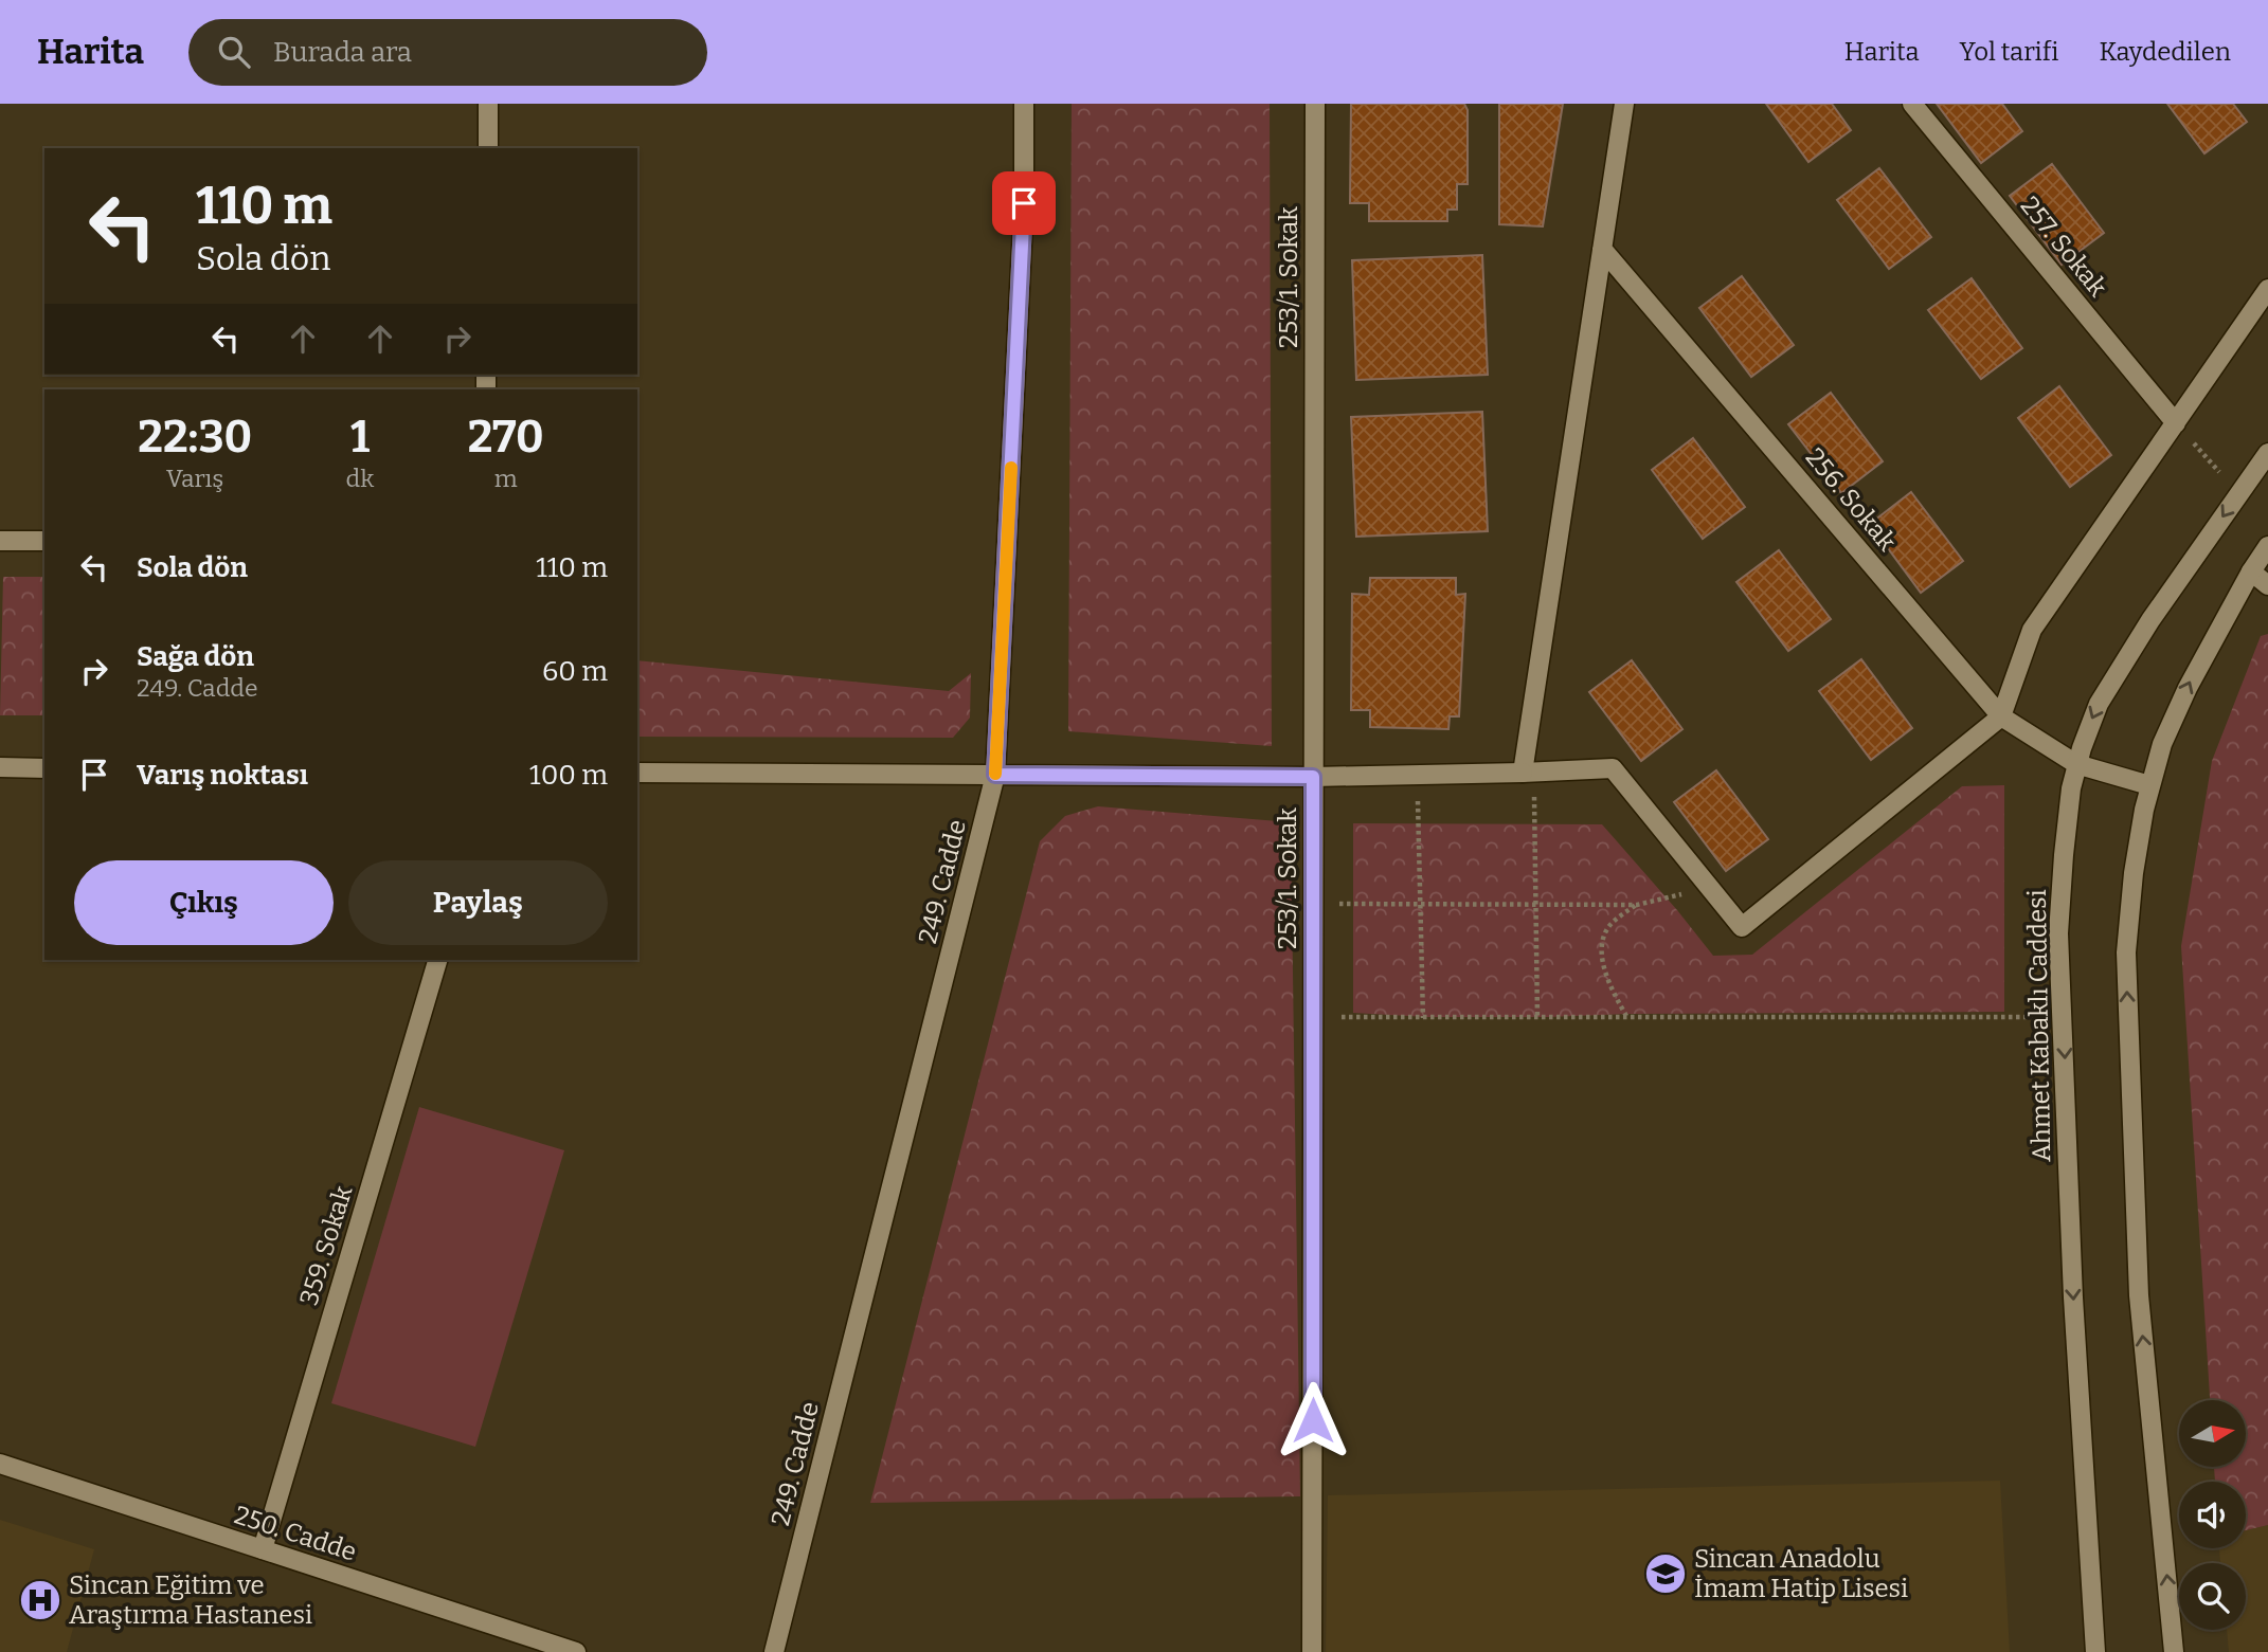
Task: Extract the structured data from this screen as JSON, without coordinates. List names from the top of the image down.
{
  "streets": {
    "street": [
      "257. Sokak",
      "253/1. Sokak",
      "256. Sokak",
      "249. Cadde",
      "Ahmet Kabaklı Caddesi",
      "359. Sokak",
      "250. Cadde"
    ]
  },
  "crossings": [
    ["256. Sokak", "Ahmet Kabaklı Caddesi"],
    ["359. Sokak", "250. Cadde"]
  ],
  "places": {
    "school or university": ["Sincan Anadolu İmam Hatip Lisesi"],
    "hospital": ["Sincan Eğitim ve Araştırma Hastanesi"]
  },
  "north": "right",
  "page": {
    "header": "Harita",
    "search": "Burada ara",
    "nav": ["Harita", "Yol tarifi", "Kaydedilen"],
    "turn": ["110 m", "Sola dön"],
    "eta": [
      "22:30",
      "Varış",
      "1",
      "dk",
      "270",
      "m"
    ],
    "list": [
      {
        "name": "Sola dön",
        "value": "110 m"
      },
      {
        "name": "Sağa dön",
        "note": "249. Cadde",
        "value": "60 m"
      },
      {
        "name": "Varış noktası",
        "value": "100 m"
      }
    ],
    "buttons": ["Çıkış", "Paylaş"]
  }
}
